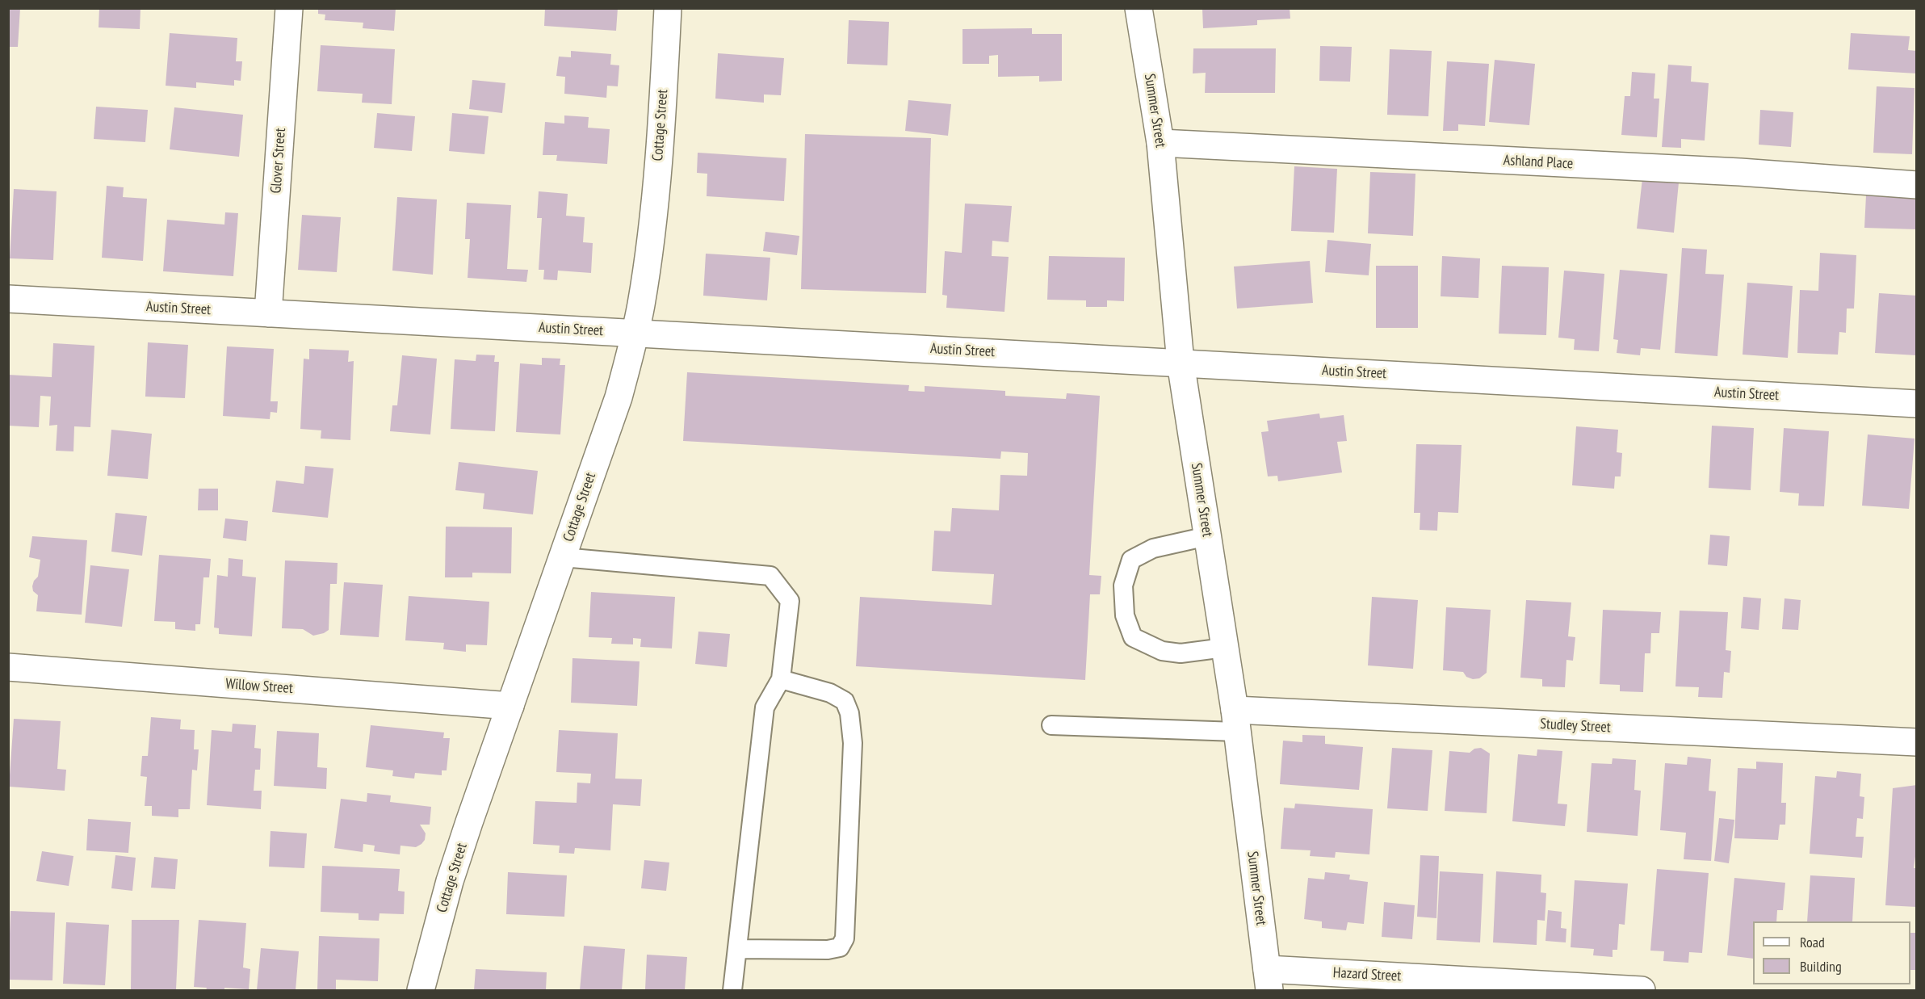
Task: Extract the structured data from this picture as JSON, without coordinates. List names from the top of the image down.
{
  "streets": {
    "street": [
      "Summer Street",
      "Cottage Street",
      "Glover Street",
      "Ashland Place",
      "Austin Street",
      "Willow Street",
      "Studley Street",
      "Hazard Street"
    ]
  },
  "crossings": [
    ["Summer Street", "Ashland Place"],
    ["Summer Street", "Austin Street"],
    ["Summer Street", "Studley Street"],
    ["Summer Street", "Hazard Street"],
    ["Cottage Street", "Austin Street"],
    ["Cottage Street", "Willow Street"],
    ["Glover Street", "Austin Street"]
  ],
  "legend": ["Road", "Building"]
}
